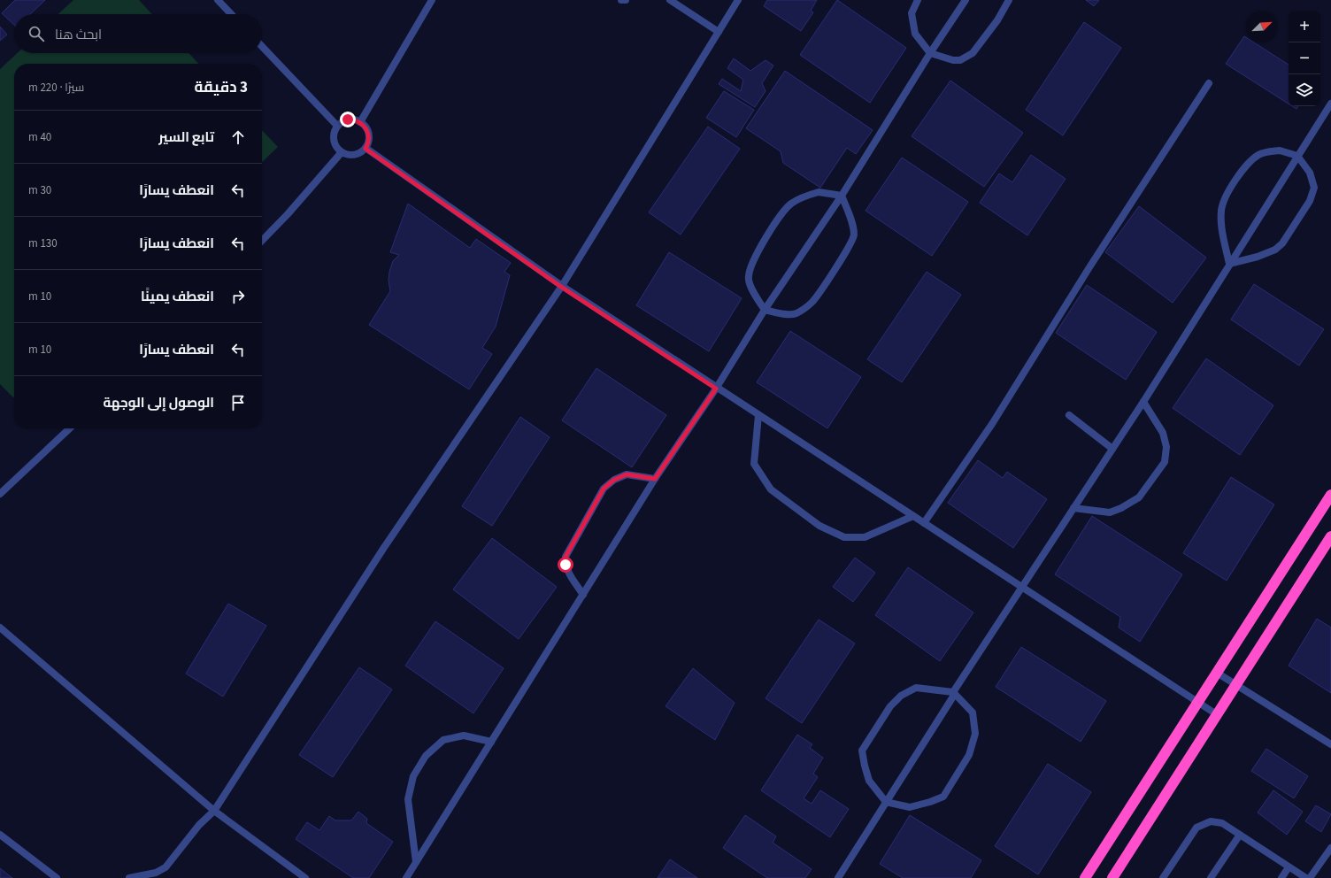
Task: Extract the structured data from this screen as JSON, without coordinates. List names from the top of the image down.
{
  "north": "top right",
  "page": {
    "map_buttons": ["+", "−"],
    "search": "ابحث هنا",
    "heading": ["3 دقيقة", "سيرًا · 220 m"],
    "list": [
      ["تابع السير", "40 m"],
      ["انعطف يسارًا", "30 m"],
      ["انعطف يسارًا", "130 m"],
      ["انعطف يمينًا", "10 m"],
      ["انعطف يسارًا", "10 m"],
      "الوصول إلى الوجهة"
    ]
  }
}
